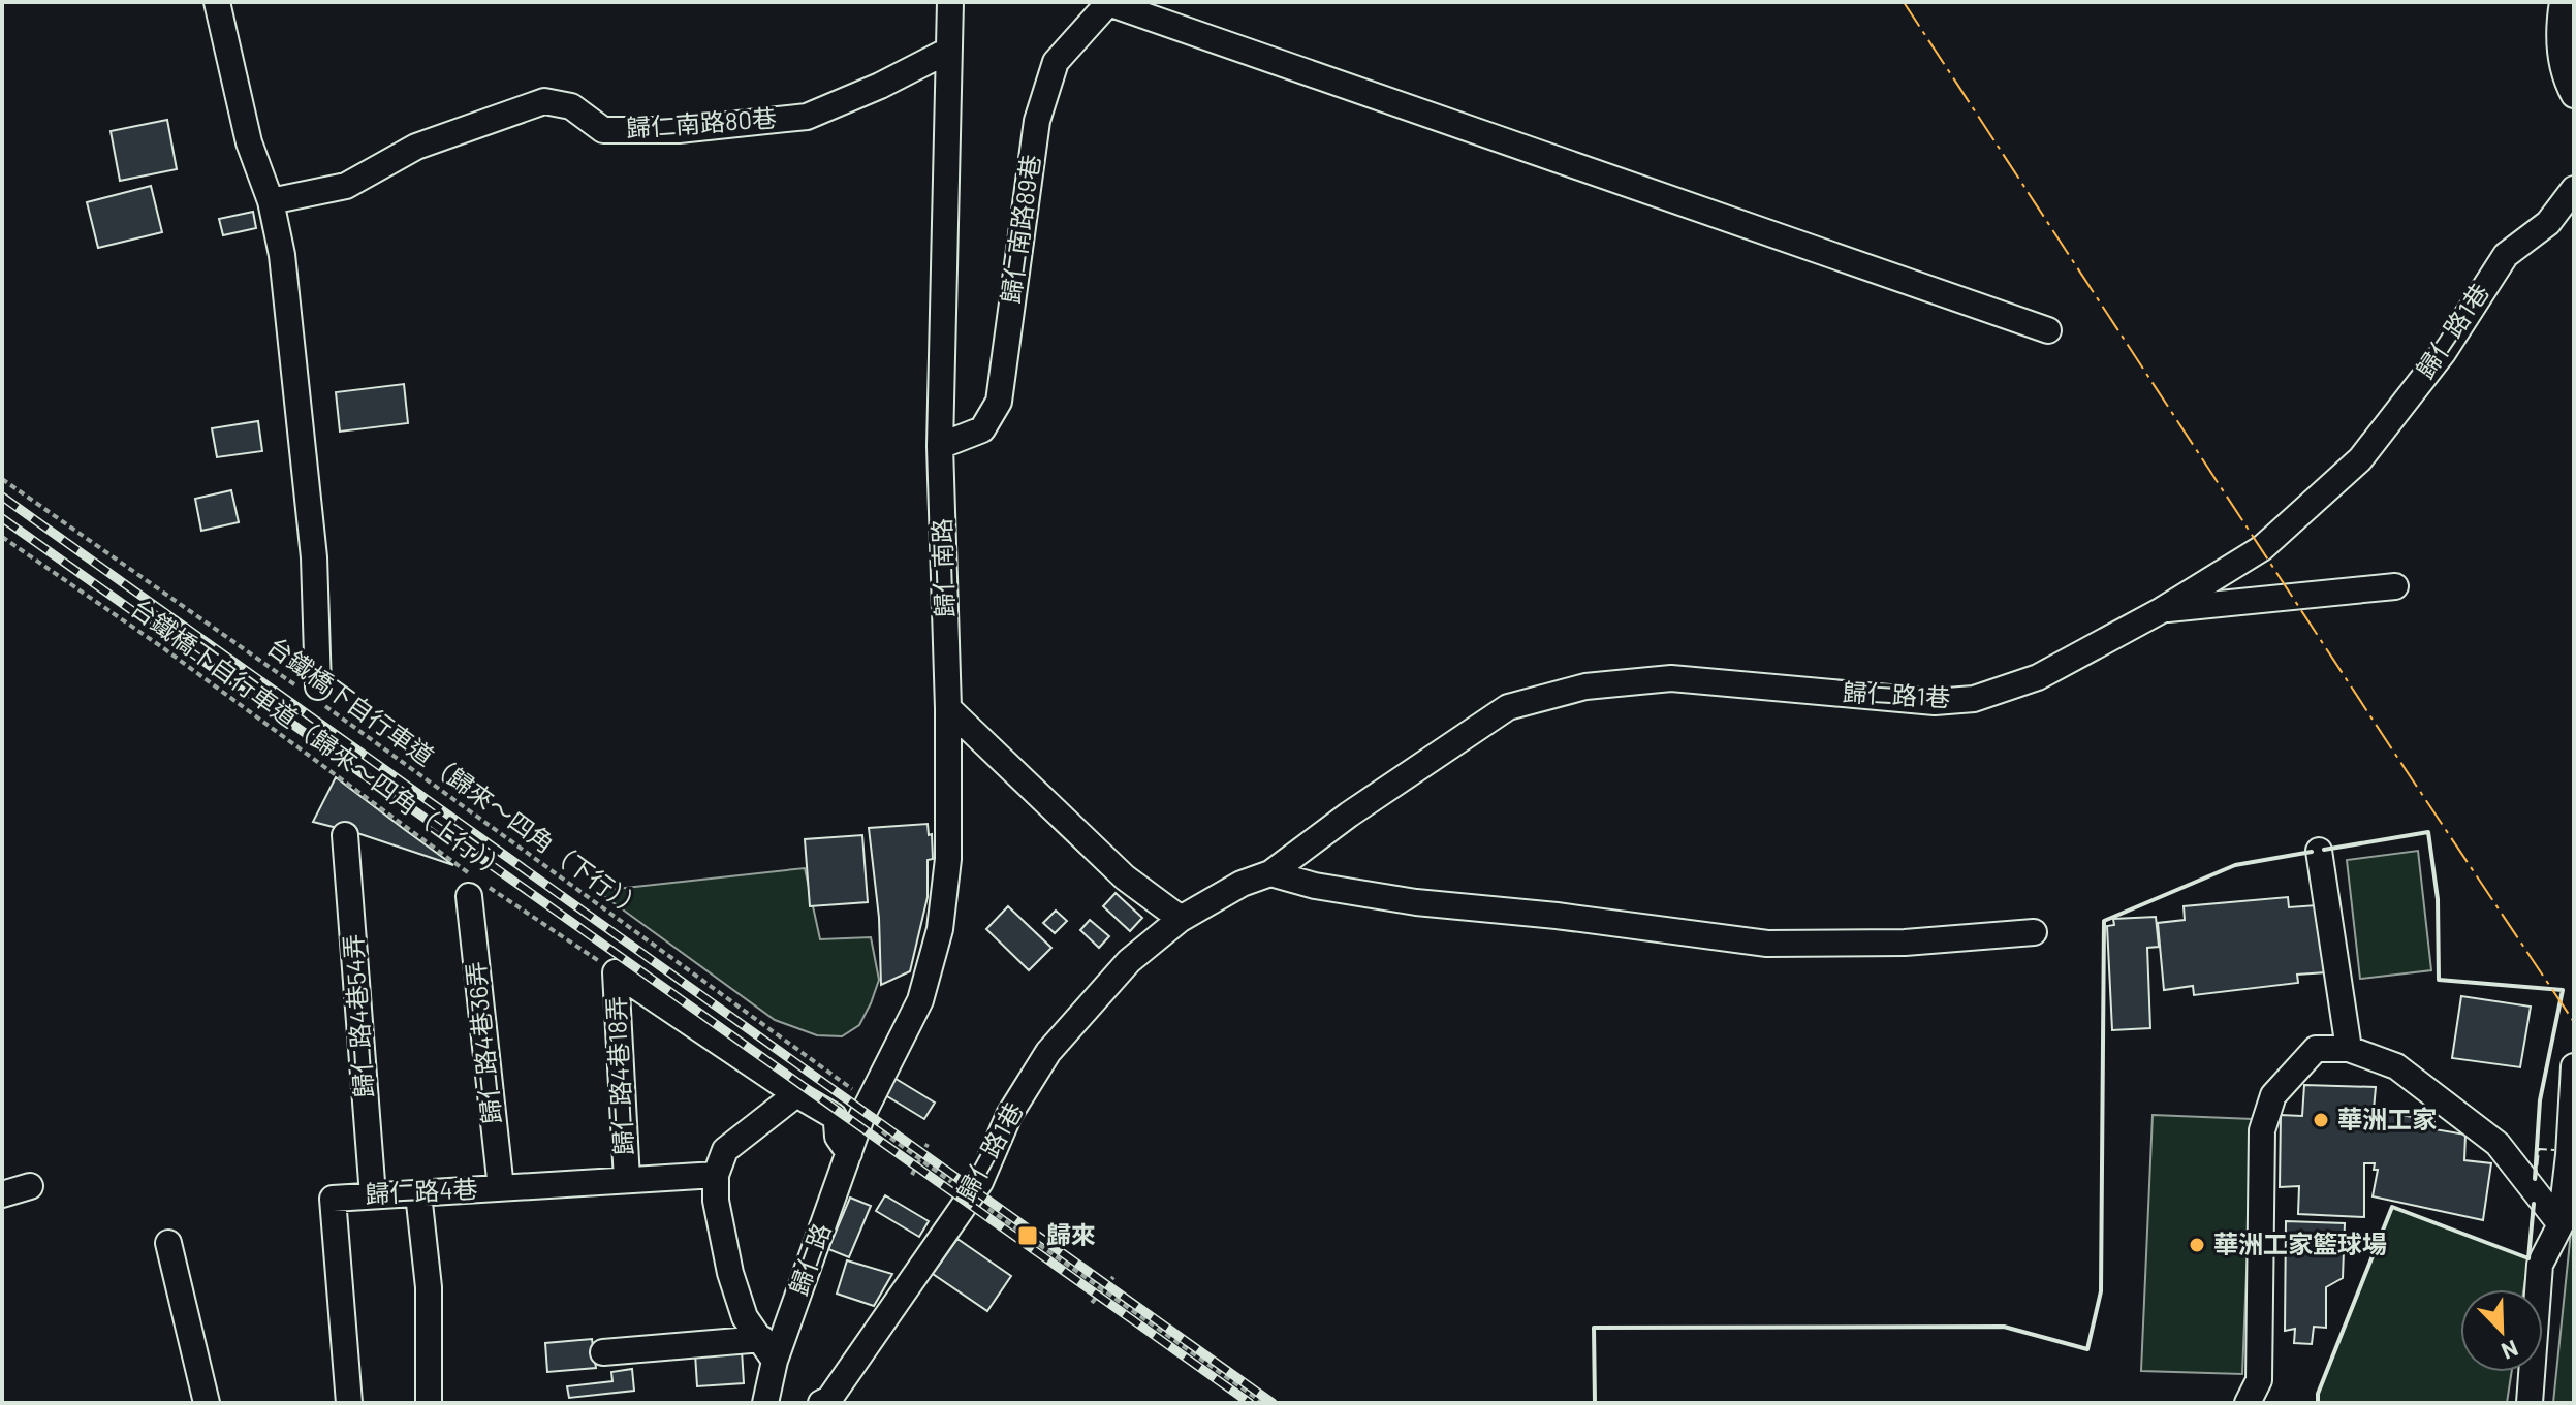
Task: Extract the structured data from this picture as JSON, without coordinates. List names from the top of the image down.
{
  "streets": {
    "street": [
      "歸仁南路80巷",
      "歸仁南路89巷",
      "歸仁路1巷",
      "歸仁南路",
      "歸仁路4巷54弄",
      "歸仁路4巷36弄",
      "歸仁路4巷18弄",
      "歸仁路4巷",
      "歸仁路"
    ],
    "path": ["台鐵橋下自行車道（歸來～四角（上行））", "台鐵橋下自行車道（歸來～四角（下行））"]
  },
  "crossings": [
    ["歸仁南路80巷", "歸仁南路"],
    ["歸仁南路89巷", "歸仁南路"],
    ["歸仁路1巷", "台鐵橋下自行車道（歸來～四角（下行））"],
    ["歸仁南路", "台鐵橋下自行車道（歸來～四角（下行））"],
    ["歸仁南路", "歸仁路"],
    ["台鐵橋下自行車道（歸來～四角（上行））", "歸仁路4巷18弄"],
    ["台鐵橋下自行車道（歸來～四角（下行））", "歸仁路"],
    ["歸仁路4巷54弄", "歸仁路4巷"],
    ["歸仁路4巷36弄", "歸仁路4巷"],
    ["歸仁路4巷18弄", "歸仁路4巷"]
  ],
  "places": {
    "other": ["華洲工家", "華洲工家籃球場"],
    "transit": ["歸來"]
  },
  "north": "bottom right"
}
